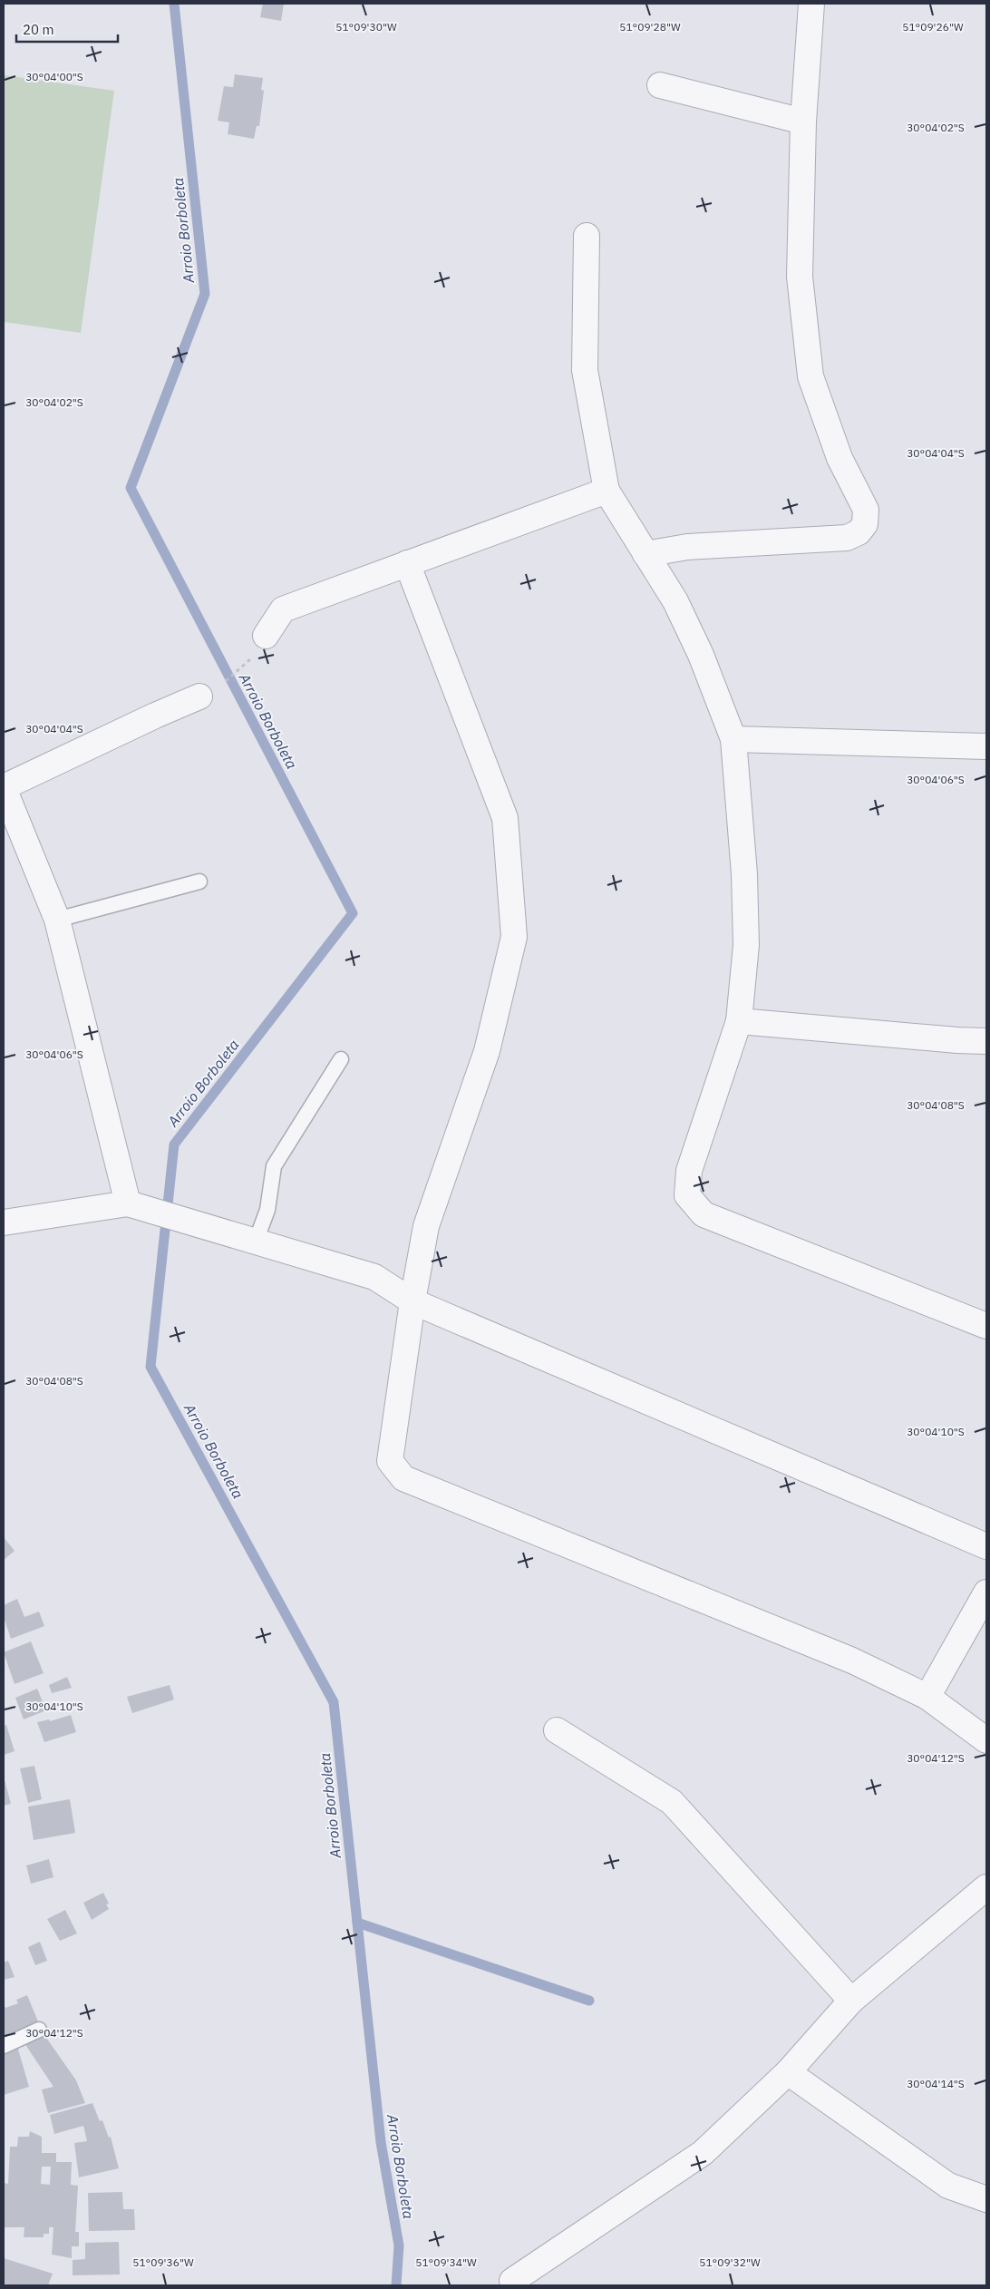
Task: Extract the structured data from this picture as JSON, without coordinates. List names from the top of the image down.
{
  "water": ["Arroio Borboleta"],
  "scale_bar": "20 m",
  "coordinates": [
    "51°09'30\"W",
    "51°09'28\"W",
    "51°09'26\"W",
    "30°04'00\"S",
    "30°04'02\"S",
    "30°04'04\"S",
    "30°04'06\"S",
    "30°04'08\"S",
    "30°04'10\"S",
    "30°04'12\"S",
    "30°04'14\"S",
    "51°09'36\"W",
    "51°09'34\"W",
    "51°09'32\"W"
  ]
}
